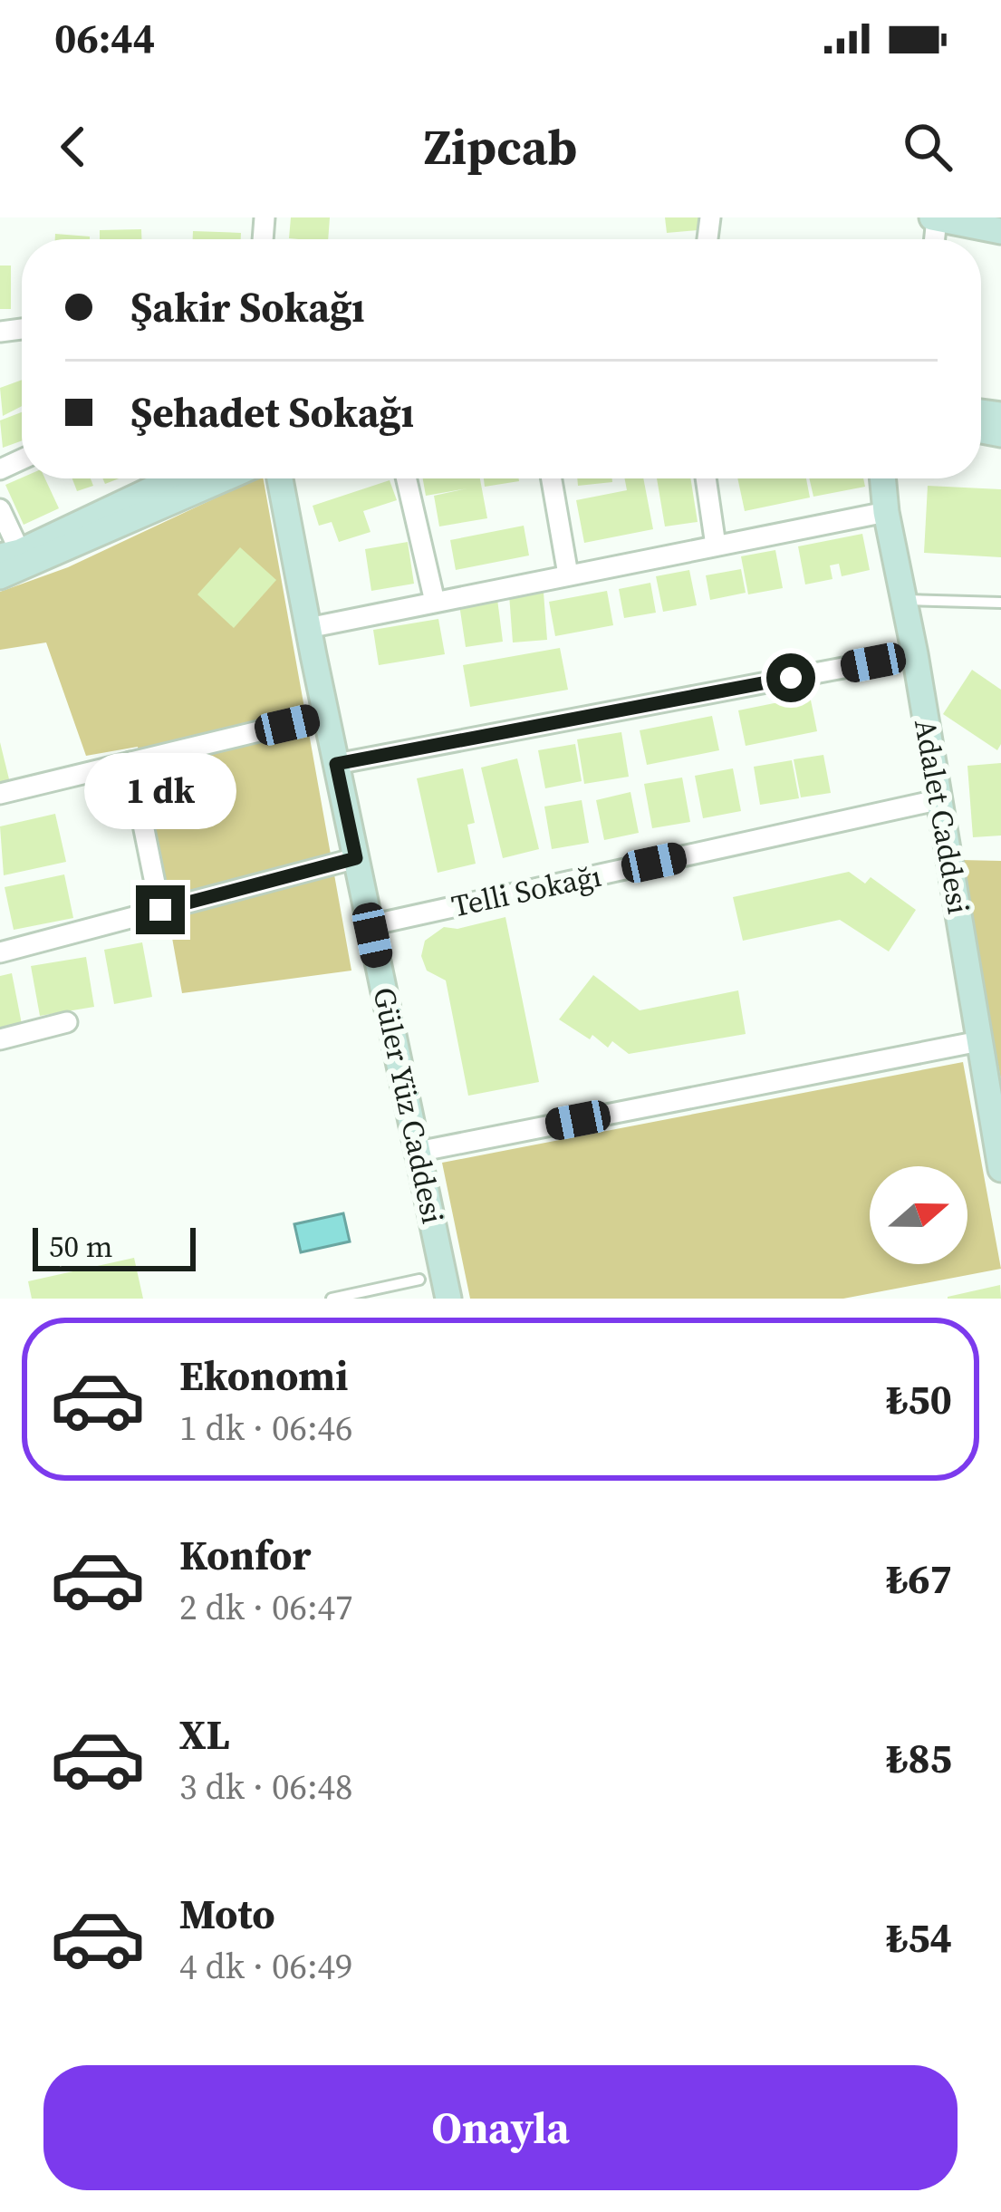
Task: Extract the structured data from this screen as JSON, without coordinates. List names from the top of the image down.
{
  "streets": {
    "street": ["Adalet Caddesi", "Telli Sokağı", "Güler Yüz Caddesi"]
  },
  "crossings": [
    ["Adalet Caddesi", "Telli Sokağı"],
    ["Telli Sokağı", "Güler Yüz Caddesi"]
  ],
  "scale_bar": "50 m",
  "north": "right",
  "page": {
    "status": "06:44",
    "header": "Zipcab",
    "banner": ["Şakir Sokağı", "Şehadet Sokağı"],
    "bubble": "1 dk",
    "scale": "50 m",
    "list": [
      {
        "name": "Ekonomi",
        "note": "1 dk · 06:46",
        "value": "₺50"
      },
      {
        "name": "Konfor",
        "note": "2 dk · 06:47",
        "value": "₺67"
      },
      {
        "name": "XL",
        "note": "3 dk · 06:48",
        "value": "₺85"
      },
      {
        "name": "Moto",
        "note": "4 dk · 06:49",
        "value": "₺54"
      }
    ],
    "buttons": "Onayla"
  }
}
